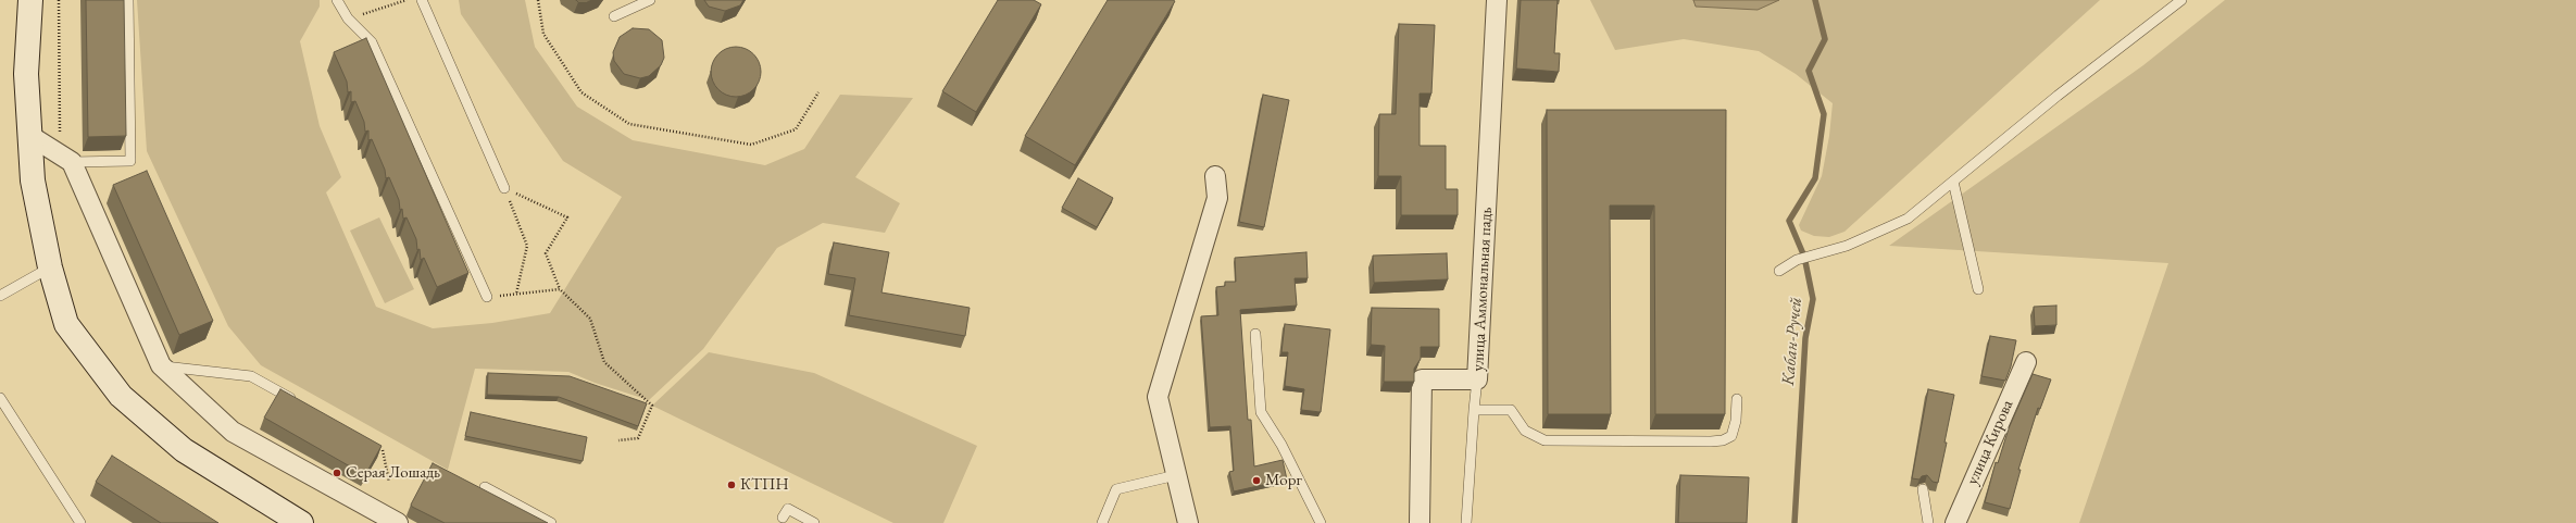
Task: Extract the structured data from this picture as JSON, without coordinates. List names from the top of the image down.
{
  "streets": {
    "street": ["улица Аммональная падь", "улица Кирова"]
  },
  "water": ["Кабан-Ручей"],
  "places": ["Серая Лошадь", "Морг", "КТПН"]
}
